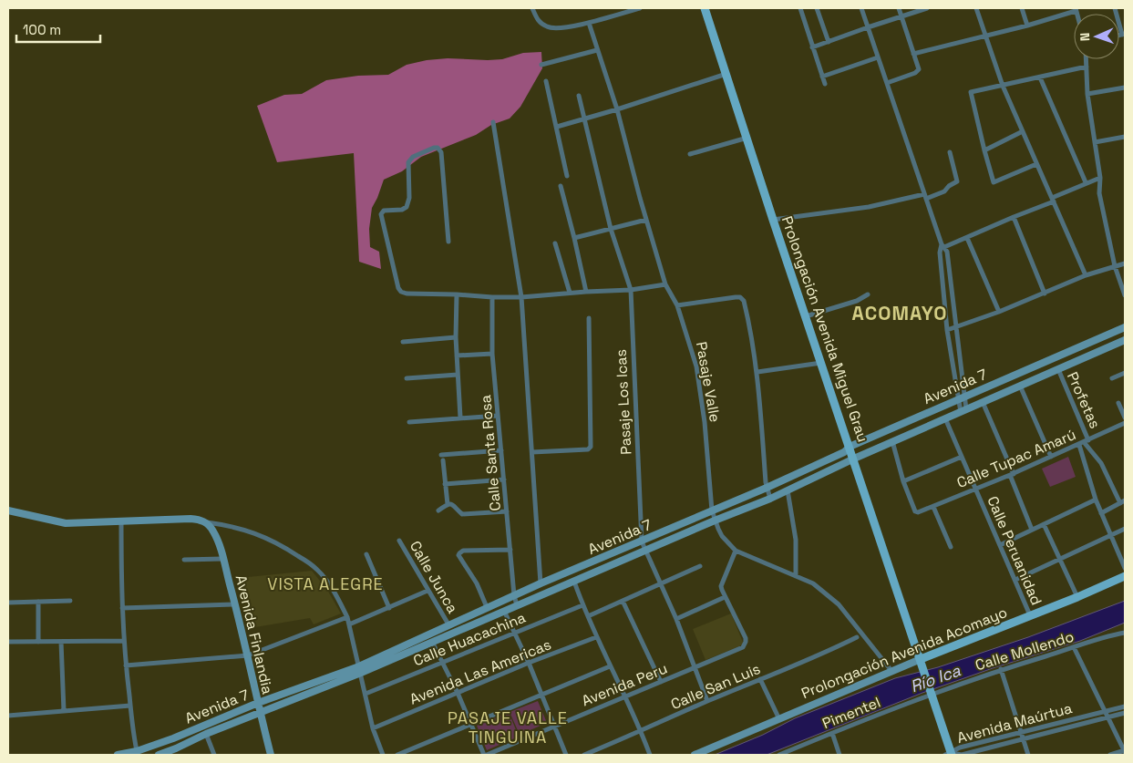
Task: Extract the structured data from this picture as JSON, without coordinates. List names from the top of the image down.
{
  "streets": {
    "main road": ["Prolongación Avenida Miguel Grau", "Prolongación Avenida Acomayo"],
    "street": [
      "Pasaje Valle",
      "Avenida 7",
      "Profetas",
      "Pasaje Los Icas",
      "Calle Santa Rosa",
      "Calle Tupac Amarú",
      "Calle Peruanidad",
      "Calle Junca",
      "Avenida Finlandia",
      "Calle Huacachina",
      "Calle Mollendo",
      "Avenida Las Americas",
      "Avenida Peru",
      "Calle San Luis",
      "Pimentel",
      "Avenida Maúrtua"
    ]
  },
  "crossings": [
    ["Prolongación Avenida Miguel Grau", "Avenida 7"],
    ["Prolongación Avenida Miguel Grau", "Calle Mollendo"],
    ["Prolongación Avenida Miguel Grau", "Prolongación Avenida Acomayo"],
    ["Prolongación Avenida Miguel Grau", "Pimentel"],
    ["Prolongación Avenida Miguel Grau", "Avenida Maúrtua"],
    ["Pasaje Valle", "Avenida 7"],
    ["Pasaje Valle", "Prolongación Avenida Acomayo"],
    ["Avenida 7", "Profetas"],
    ["Avenida 7", "Pasaje Los Icas"],
    ["Avenida 7", "Calle Santa Rosa"],
    ["Avenida 7", "Calle Peruanidad"],
    ["Avenida 7", "Calle Junca"],
    ["Avenida 7", "Avenida Finlandia"],
    ["Profetas", "Calle Tupac Amarú"],
    ["Pasaje Los Icas", "Avenida Peru"],
    ["Pasaje Los Icas", "Calle San Luis"],
    ["Calle Tupac Amarú", "Calle Peruanidad"],
    ["Calle Peruanidad", "Prolongación Avenida Acomayo"],
    ["Calle Mollendo", "Pimentel"]
  ],
  "districts": ["ACOMAYO", "VISTA ALEGRE", "PASAJE VALLE TINGUINA"],
  "water": ["Río Ica"],
  "scale_bar": "100 m",
  "north": "left"
}
